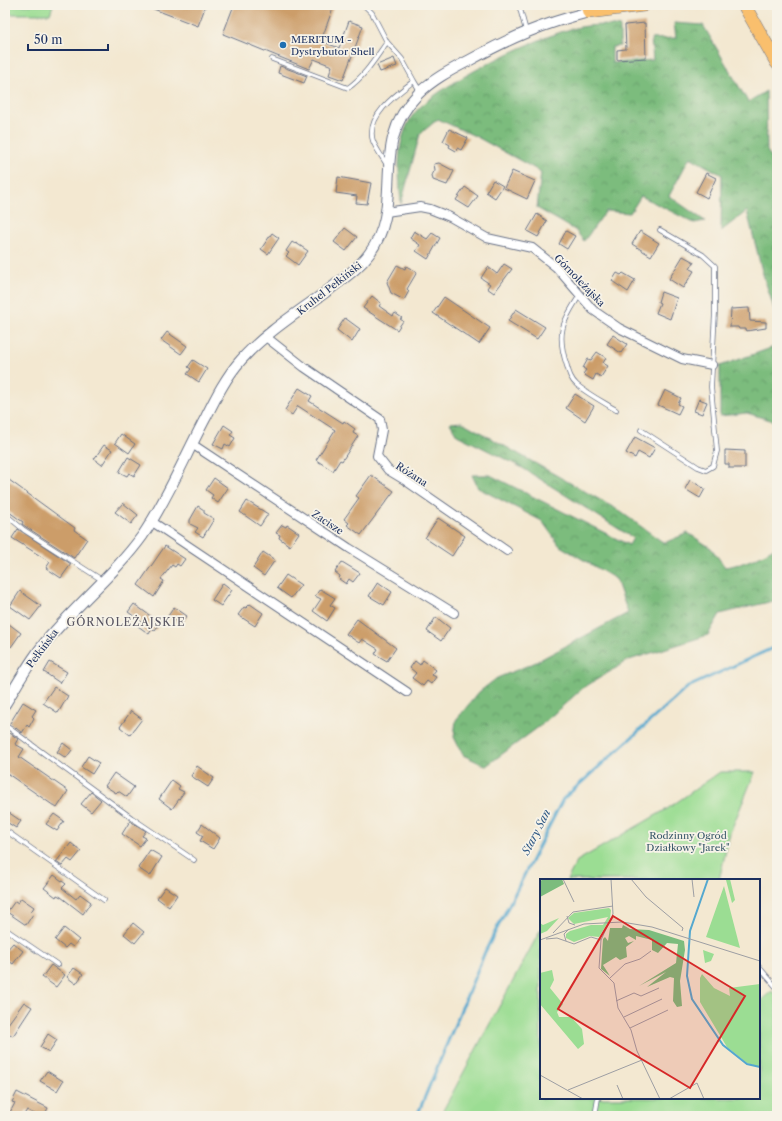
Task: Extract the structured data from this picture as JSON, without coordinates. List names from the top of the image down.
{
  "streets": {
    "main road": ["Kruhel Pełkiński"],
    "street": [
      "Górnoleżajska",
      "Różana",
      "Zacisze",
      "Pełkińska"
    ]
  },
  "crossings": [
    ["Górnoleżajska", "Kruhel Pełkiński"],
    ["Kruhel Pełkiński", "Różana"],
    ["Kruhel Pełkiński", "Zacisze"],
    ["Kruhel Pełkiński", "Pełkińska"]
  ],
  "districts": ["GÓRNOLEŻAJSKIE"],
  "water": ["Stary San"],
  "parks": ["Rodzinny Ogród Działkowy \"Jarek\""],
  "places": ["MERITUM - Dystrybutor Shell"],
  "scale_bar": "50 m"
}
